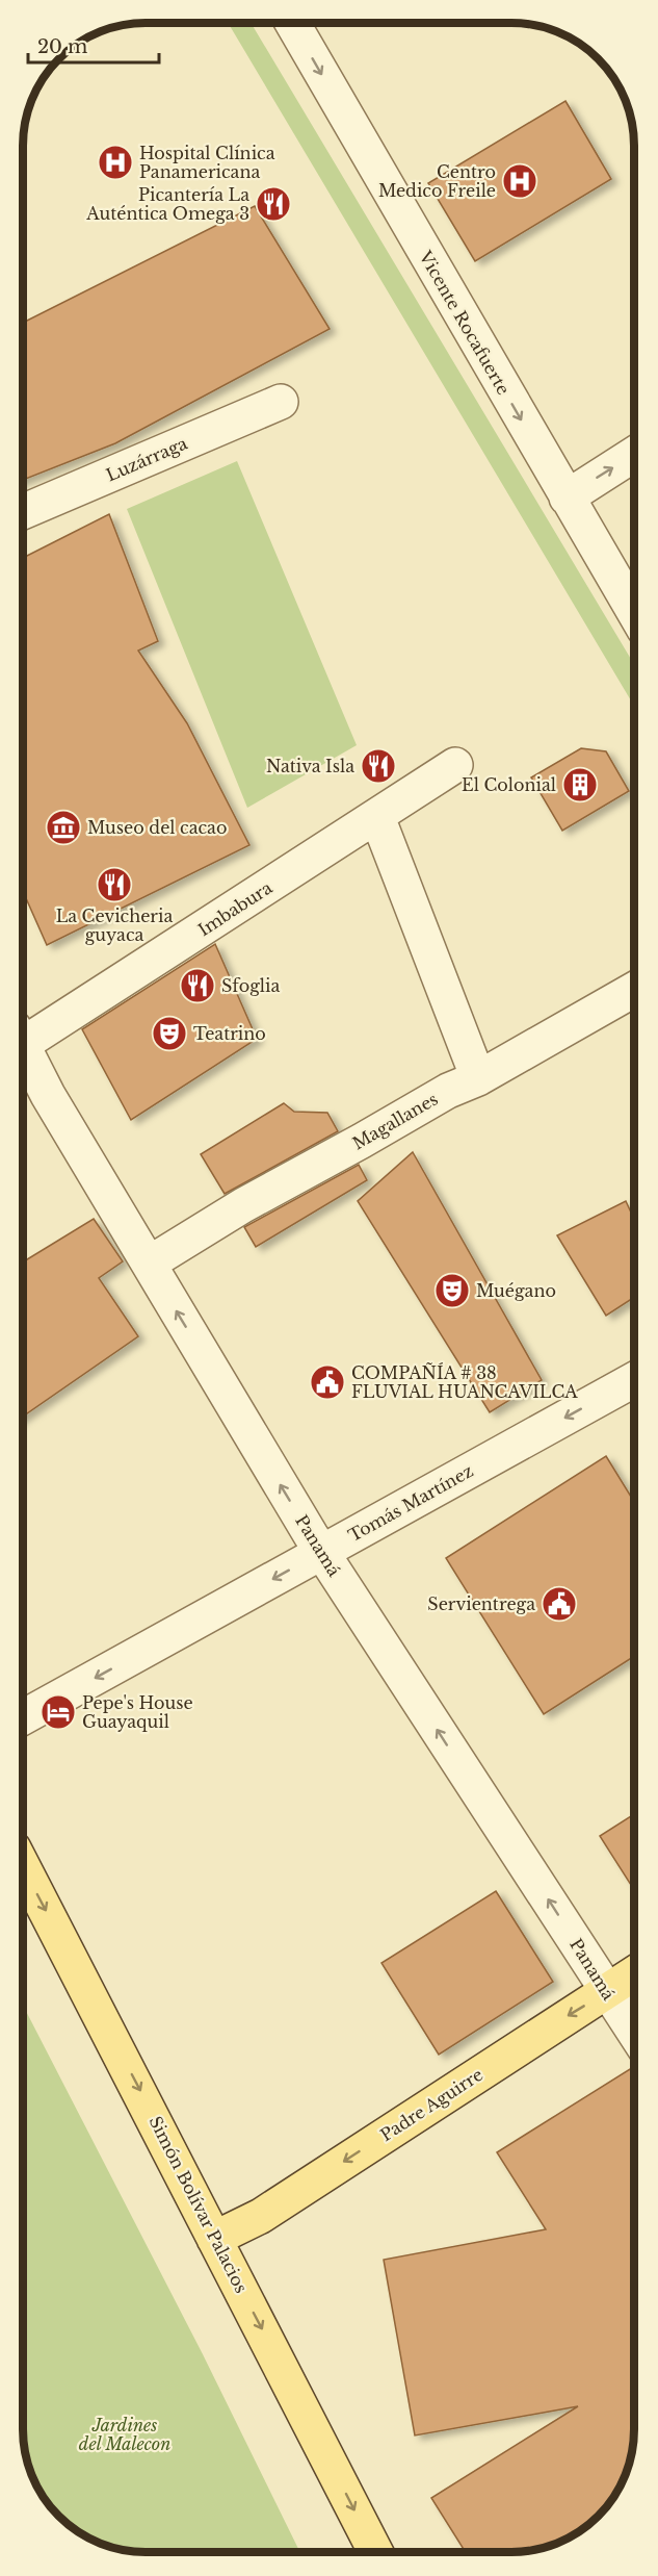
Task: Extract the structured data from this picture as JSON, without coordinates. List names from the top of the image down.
{
  "streets": {
    "main road": ["Padre Aguirre", "Simón Bolívar Palacios"],
    "street": [
      "Vicente Rocafuerte",
      "Luzárraga",
      "Imbabura",
      "Magallanes",
      "Tomás Martínez",
      "Panamá"
    ]
  },
  "crossings": [
    ["Magallanes", "Panamá"],
    ["Tomás Martínez", "Panamá"],
    ["Panamá", "Padre Aguirre"],
    ["Padre Aguirre", "Simón Bolívar Palacios"]
  ],
  "one_way": [
    "Vicente Rocafuerte",
    "Tomás Martínez",
    "Panamá",
    "Padre Aguirre",
    "Simón Bolívar Palacios"
  ],
  "parks": ["Jardines del Malecon"],
  "places": {
    "hospital": ["Hospital Clínica Panamericana", "Centro Medico Freile"],
    "restaurant": [
      "Picantería La Auténtica Omega 3",
      "Nativa Isla",
      "La Cevicheria guyaca",
      "Sfoglia"
    ],
    "building": ["El Colonial"],
    "museum": ["Museo del cacao"],
    "theatre": ["Teatrino", "Muégano"],
    "public building": ["COMPAÑÍA # 38 FLUVIAL HUANCAVILCA", "Servientrega"],
    "hotel": ["Pepe's House Guayaquil"]
  },
  "scale_bar": "20 m"
}
